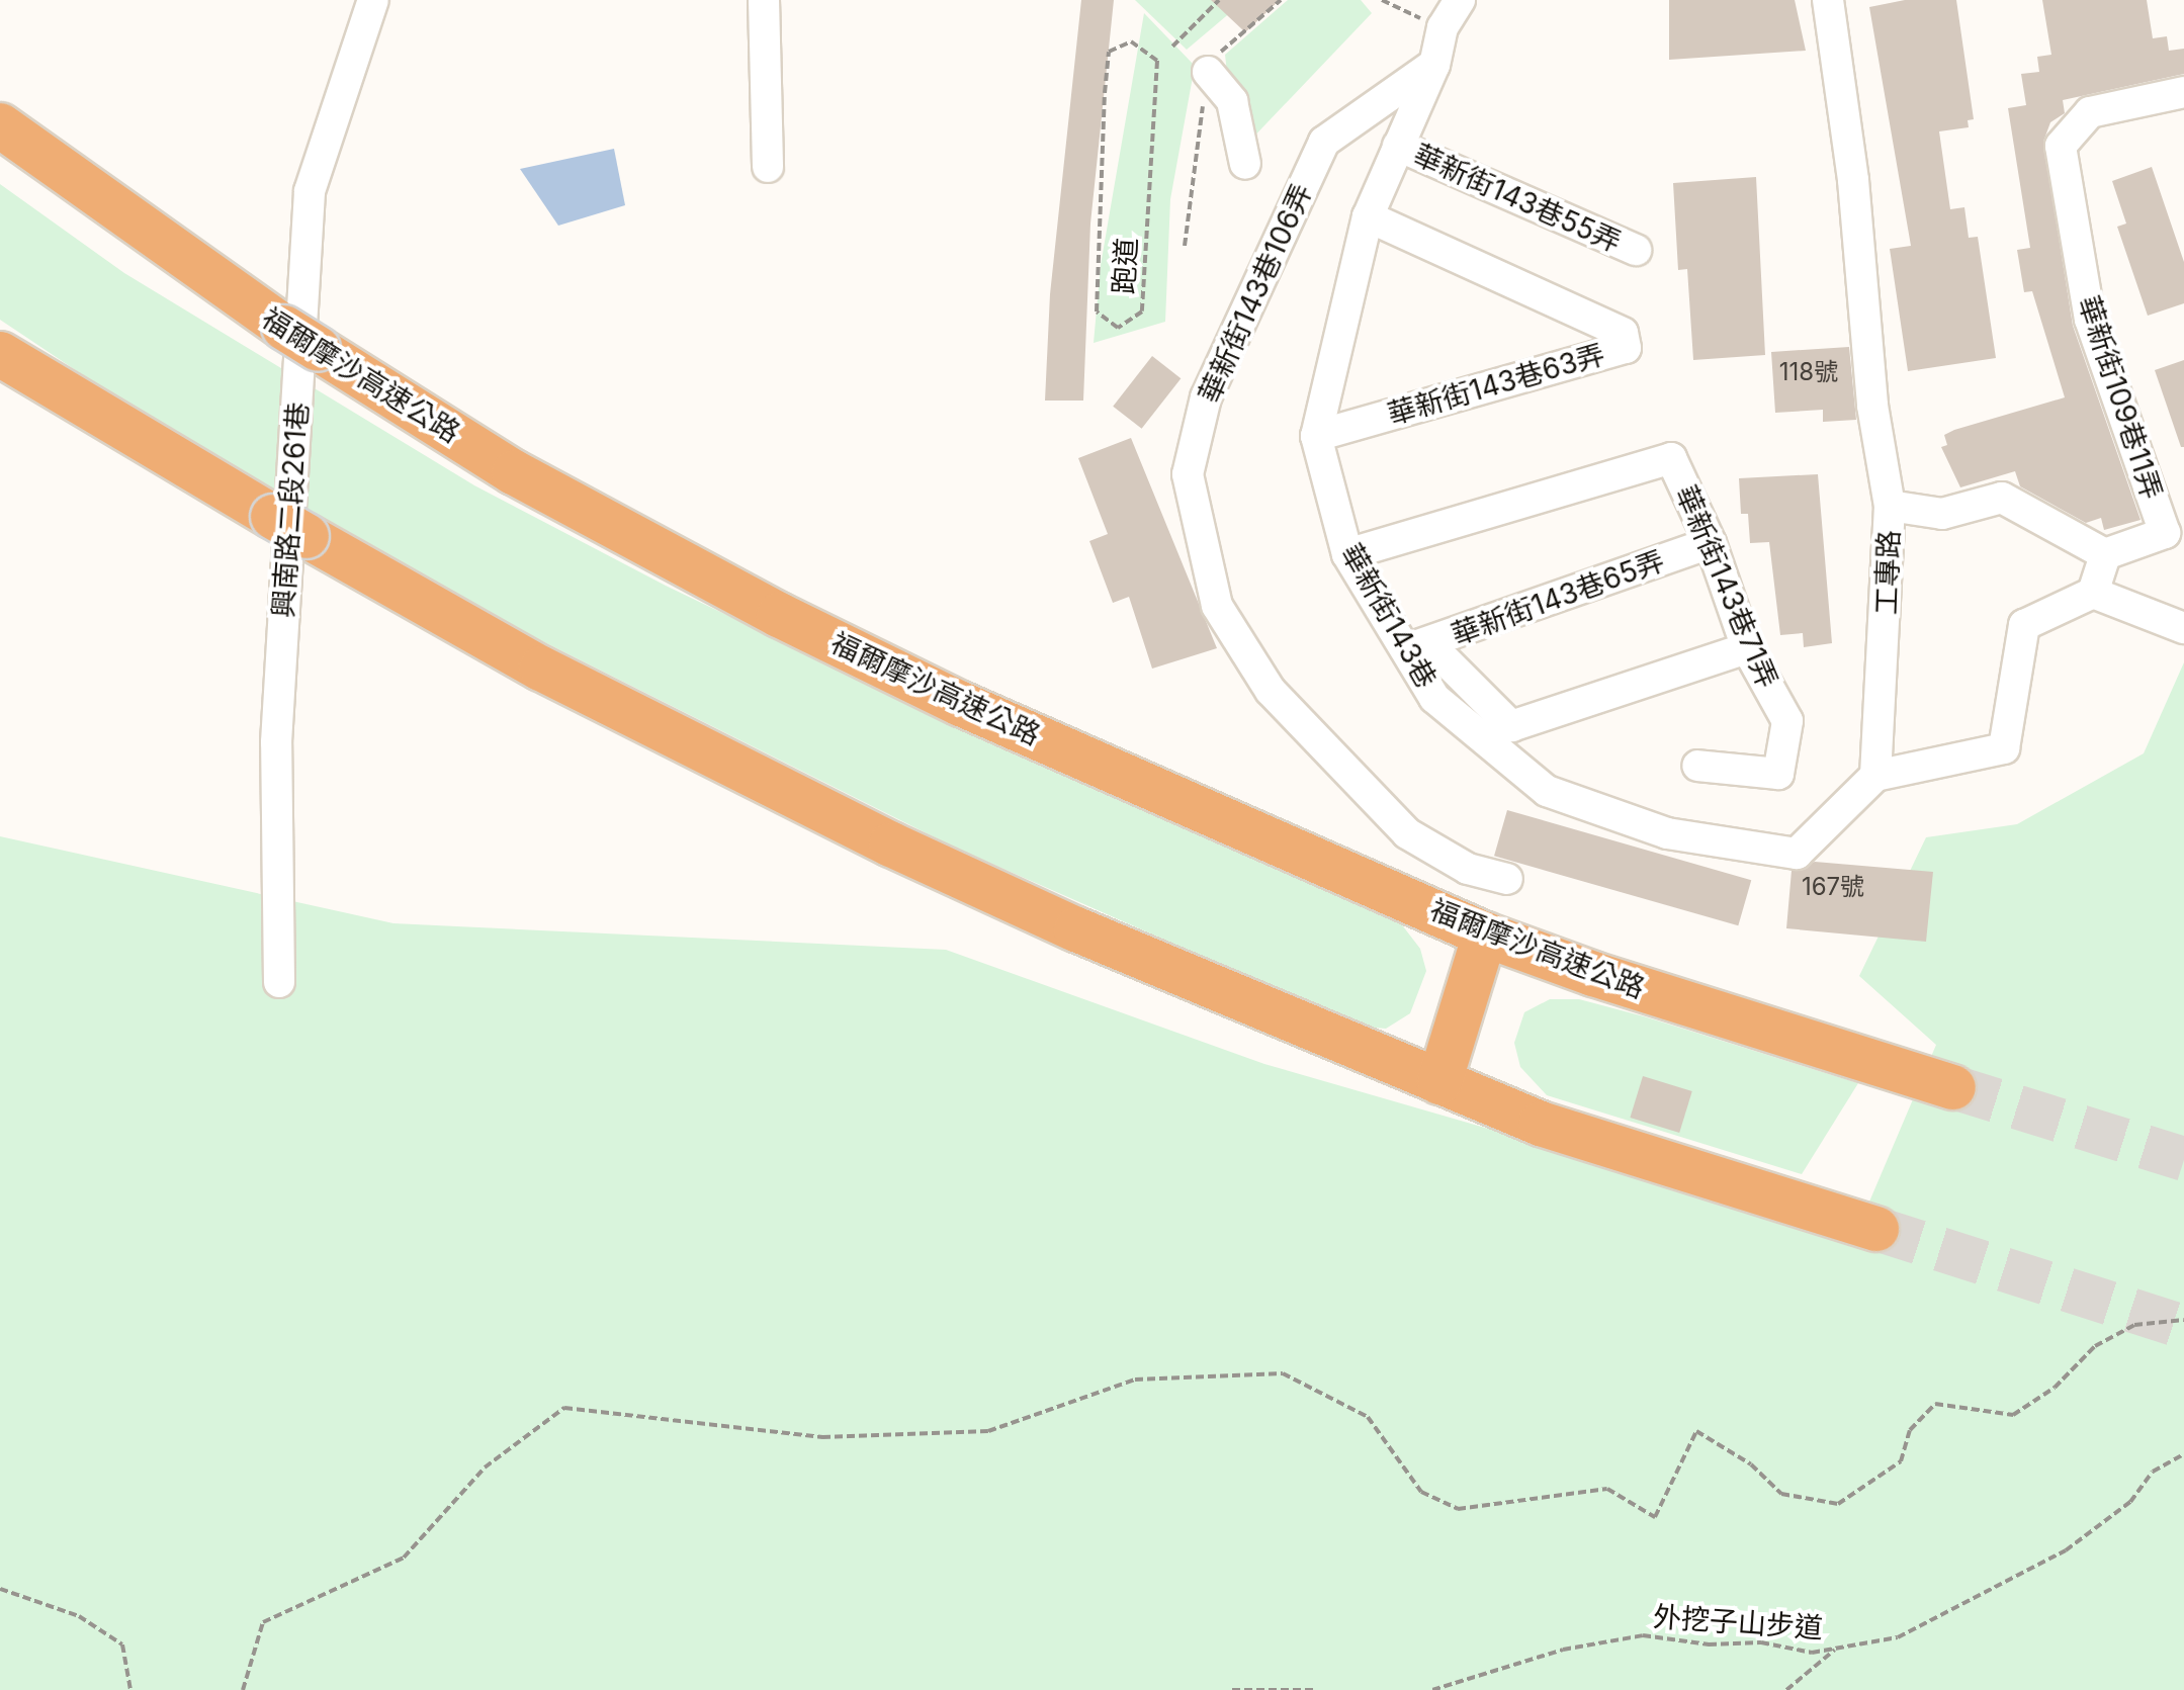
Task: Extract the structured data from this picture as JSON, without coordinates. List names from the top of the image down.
{
  "streets": {
    "highway": ["福爾摩沙高速公路"],
    "street": [
      "華新街143巷55弄",
      "華新街143巷106弄",
      "華新街143巷63弄",
      "華新街109巷11弄",
      "興南路二段261巷",
      "工專路",
      "華新街143巷71弄",
      "華新街143巷65弄",
      "華新街143巷"
    ],
    "path": ["跑道", "外挖子山步道"]
  },
  "crossings": [
    ["華新街143巷55弄", "華新街143巷"],
    ["華新街143巷106弄", "華新街143巷"],
    ["華新街143巷63弄", "華新街143巷"],
    ["工專路", "華新街143巷"],
    ["華新街143巷71弄", "華新街143巷65弄"],
    ["華新街143巷71弄", "華新街143巷"],
    ["華新街143巷65弄", "華新街143巷"]
  ],
  "house_numbers": ["118號", "167號"]
}
